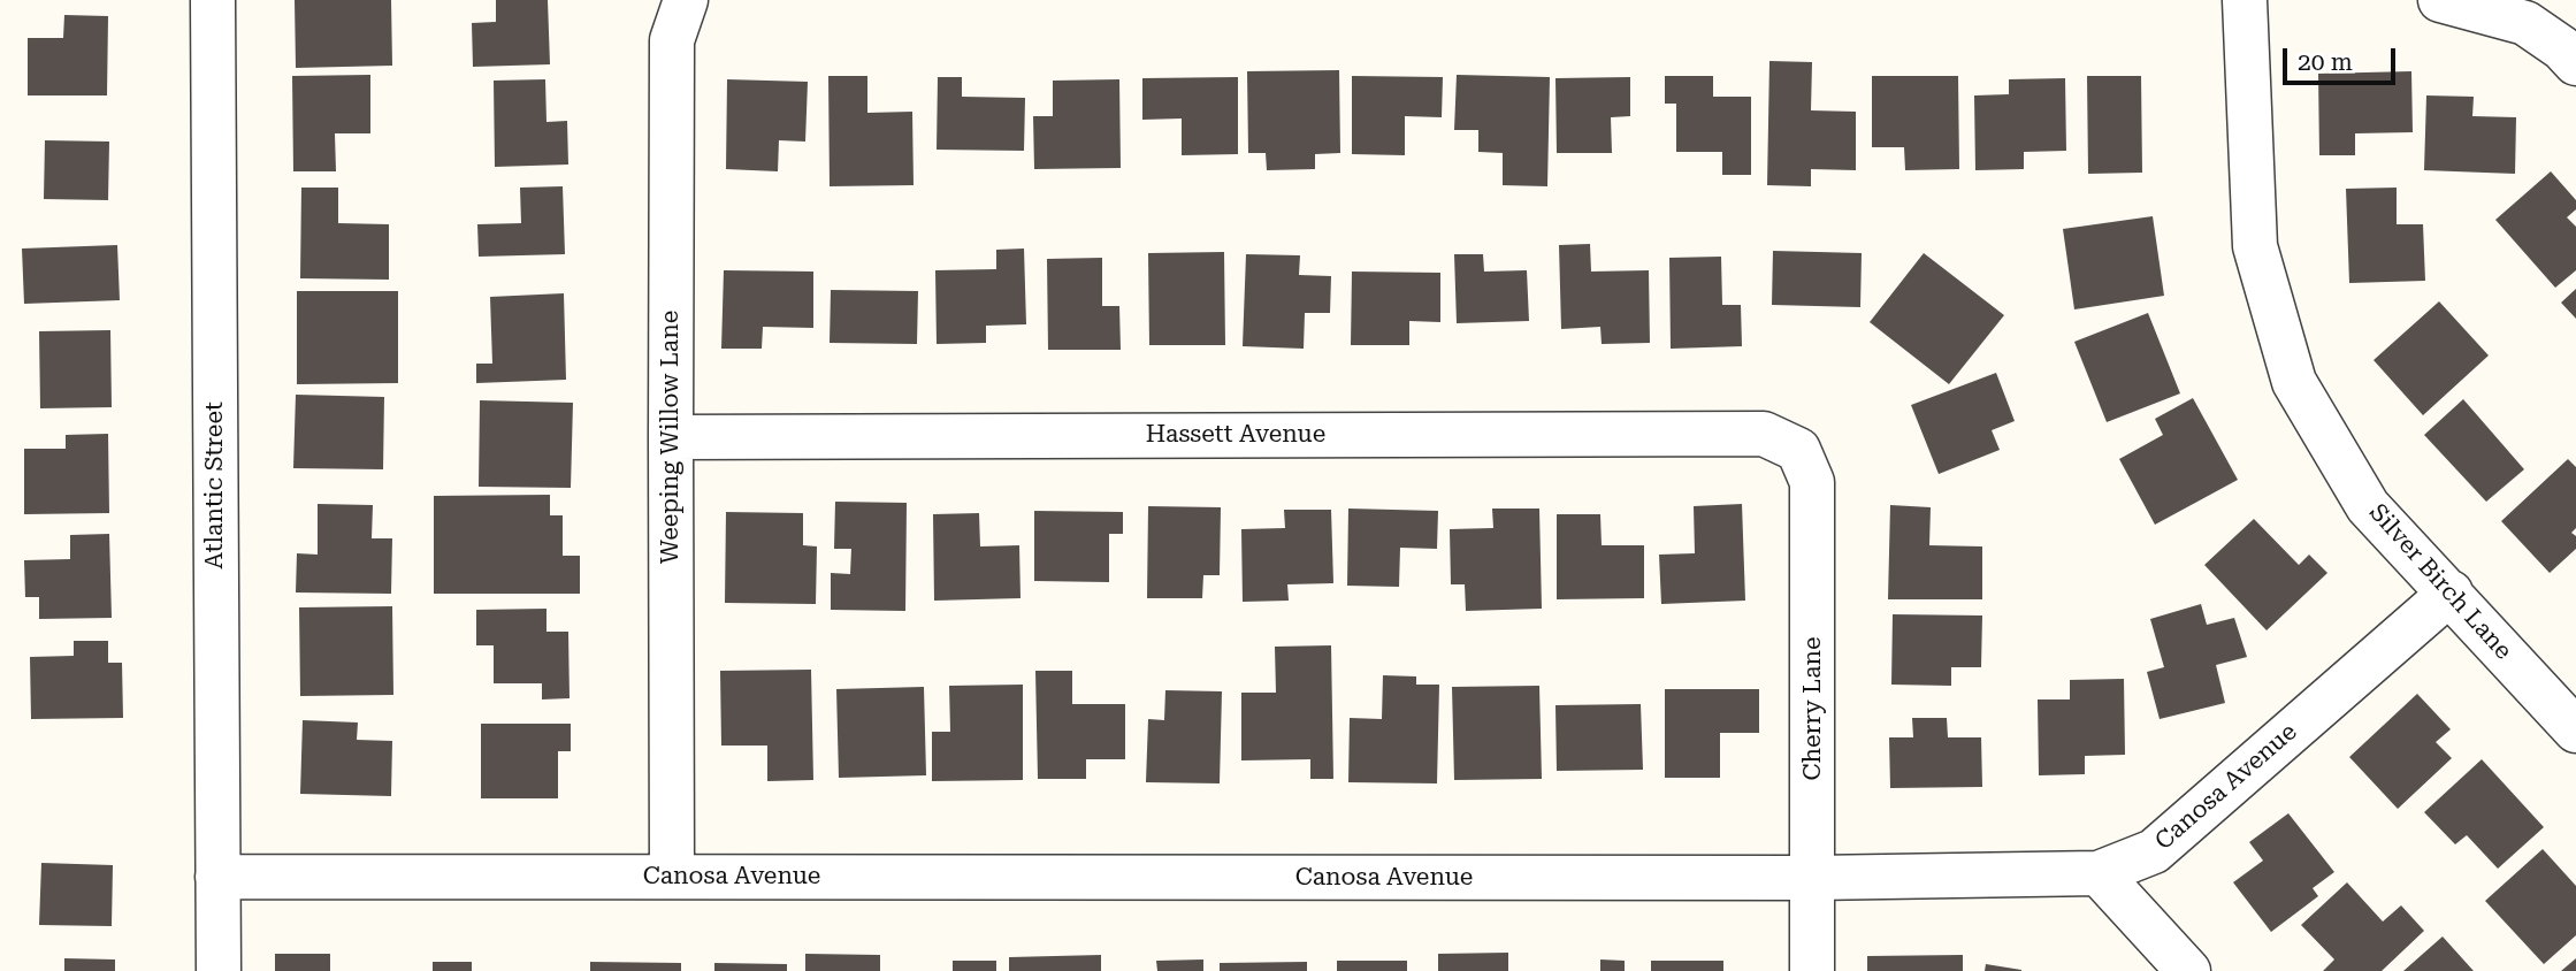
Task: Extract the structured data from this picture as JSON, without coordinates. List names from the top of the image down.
{
  "streets": {
    "street": [
      "Hassett Avenue",
      "Weeping Willow Lane",
      "Atlantic Street",
      "Silver Birch Lane",
      "Cherry Lane",
      "Canosa Avenue"
    ]
  },
  "crossings": [
    ["Hassett Avenue", "Weeping Willow Lane"],
    ["Hassett Avenue", "Cherry Lane"],
    ["Weeping Willow Lane", "Canosa Avenue"],
    ["Atlantic Street", "Canosa Avenue"],
    ["Silver Birch Lane", "Canosa Avenue"],
    ["Cherry Lane", "Canosa Avenue"]
  ],
  "scale_bar": "20 m"
}
